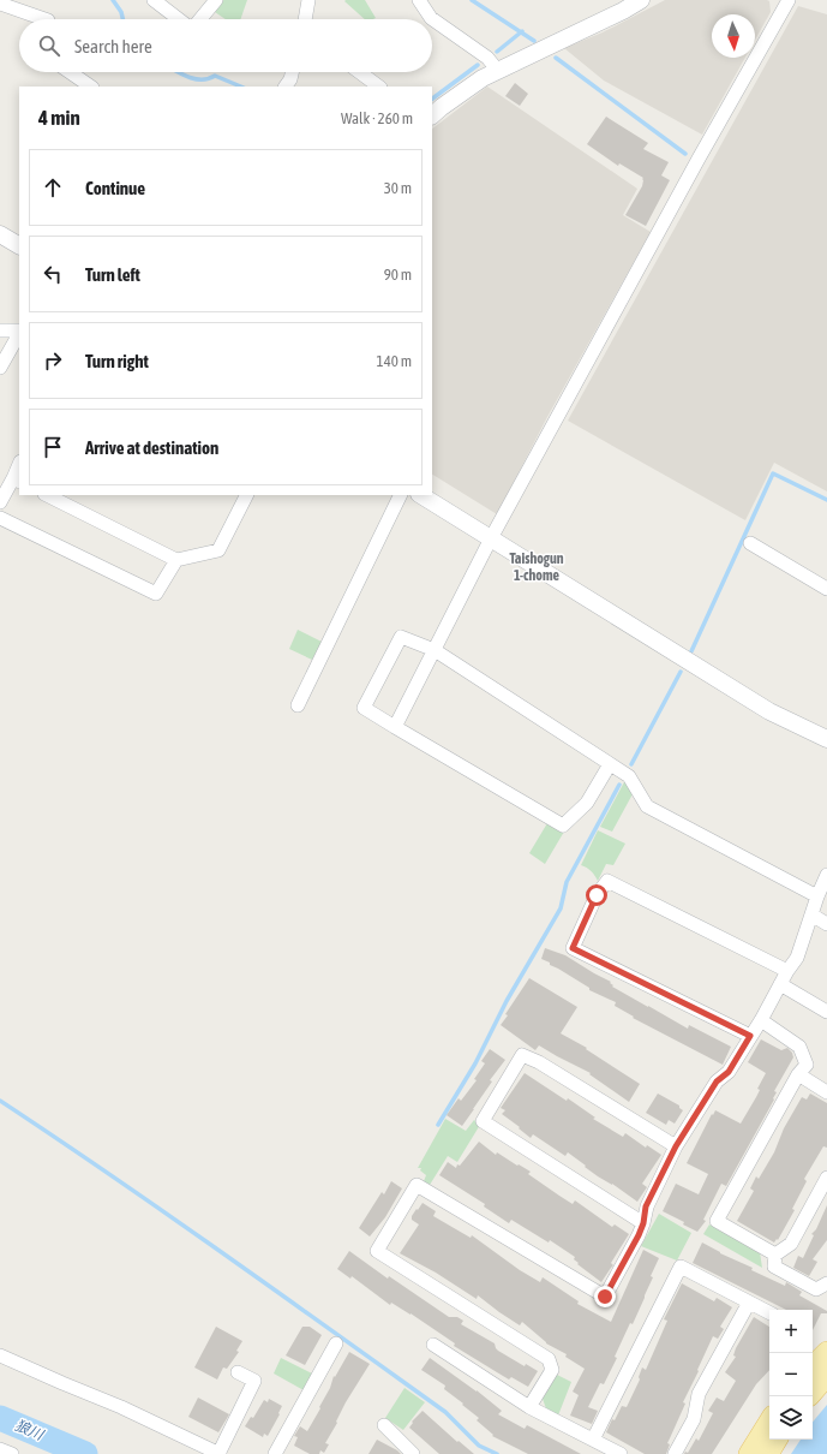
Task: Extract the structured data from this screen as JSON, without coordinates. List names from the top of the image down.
{
  "districts": ["Taishogun 1-chome"],
  "water": ["狼川"],
  "north": "bottom",
  "page": {
    "search": "Search here",
    "heading": ["4 min", "Walk · 260 m"],
    "list": [
      ["Continue", "30 m"],
      ["Turn left", "90 m"],
      ["Turn right", "140 m"],
      "Arrive at destination"
    ],
    "map_buttons": ["+", "−"]
  }
}
